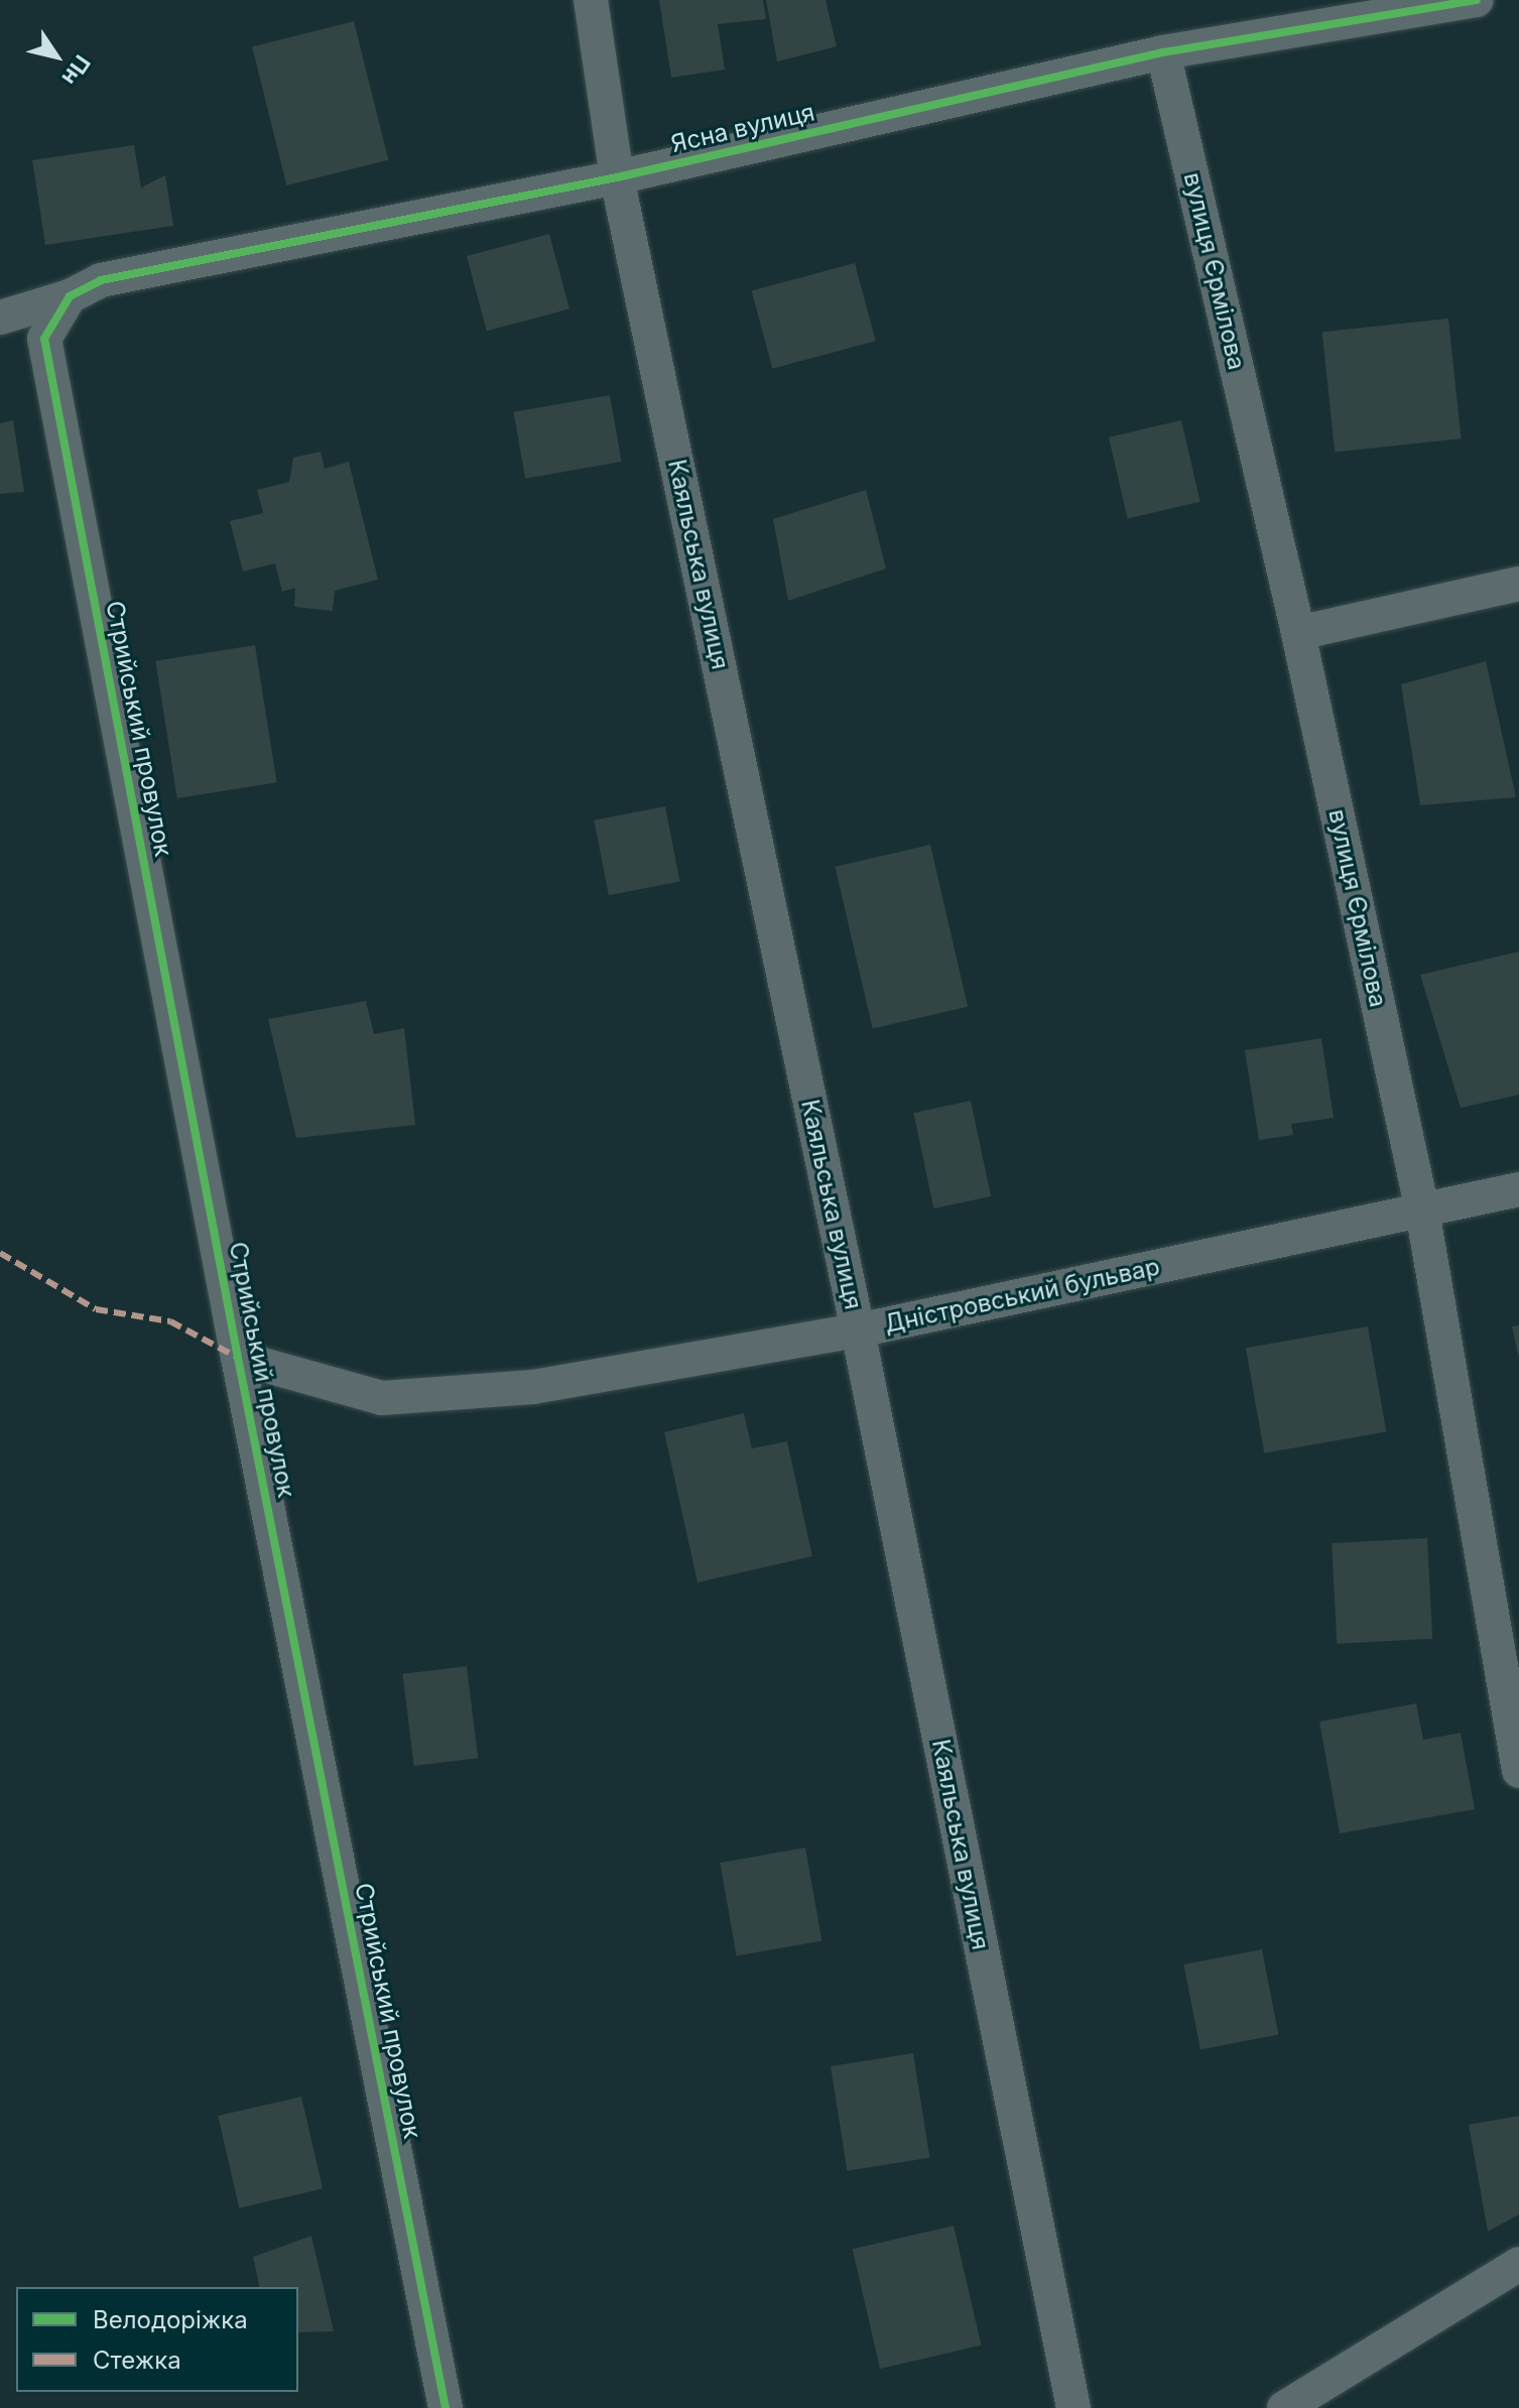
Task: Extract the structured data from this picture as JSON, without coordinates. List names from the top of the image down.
{
  "streets": {
    "street": [
      "Ясна вулиця",
      "вулиця Єрмілова",
      "Каяльська вулиця",
      "Стрийський провулок",
      "Дністровський бульвар"
    ]
  },
  "crossings": [
    ["Ясна вулиця", "вулиця Єрмілова"],
    ["Ясна вулиця", "Каяльська вулиця"],
    ["Ясна вулиця", "Стрийський провулок"],
    ["вулиця Єрмілова", "Дністровський бульвар"],
    ["Каяльська вулиця", "Дністровський бульвар"],
    ["Стрийський провулок", "Дністровський бульвар"]
  ],
  "legend": ["Велодоріжка", "Стежка"],
  "north": "bottom right"
}
